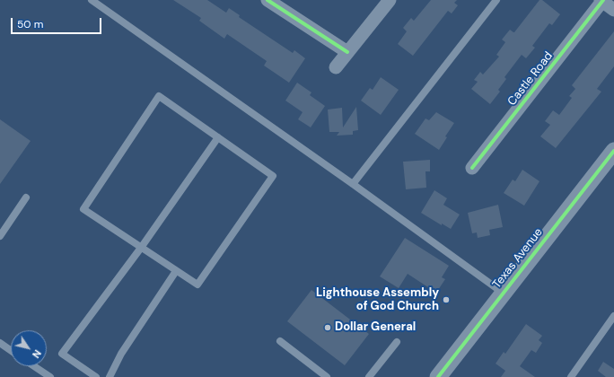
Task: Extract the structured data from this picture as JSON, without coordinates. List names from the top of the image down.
{
  "streets": {
    "street": ["Castle Road", "Texas Avenue"]
  },
  "places": ["Lighthouse Assembly of God Church", "Dollar General"],
  "scale_bar": "50 m",
  "north": "bottom right"
}
